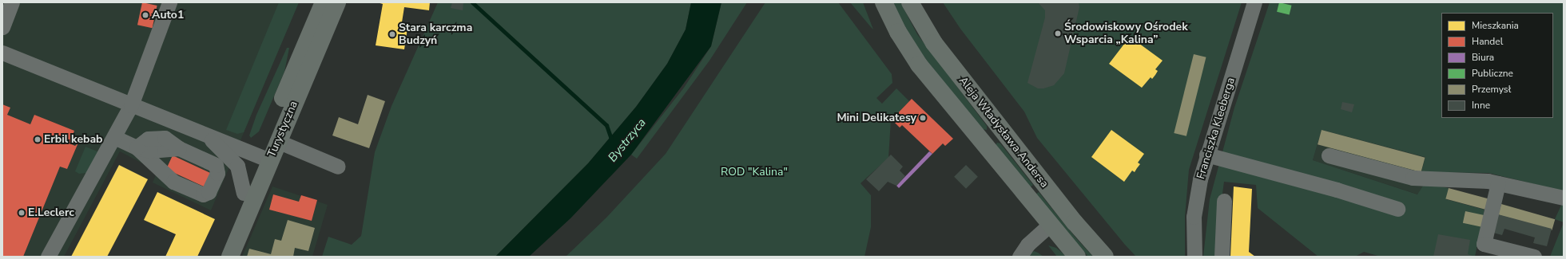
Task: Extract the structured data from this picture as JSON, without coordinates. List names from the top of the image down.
{
  "streets": {
    "main road": ["Turystyczna", "Aleja Władysława Andersa"],
    "street": ["Franciszka Kleeberga"]
  },
  "water": ["Bystrzyca"],
  "parks": ["ROD \"Kalina\""],
  "places": [
    "Auto1",
    "Środowiskowy Ośrodek Wsparcia „Kalina”",
    "Stara karczma Budzyń",
    "Mini Delikatesy",
    "Erbil kebab",
    "E.Leclerc"
  ],
  "legend": [
    "Mieszkania",
    "Handel",
    "Biura",
    "Publiczne",
    "Przemysł",
    "Inne"
  ]
}
